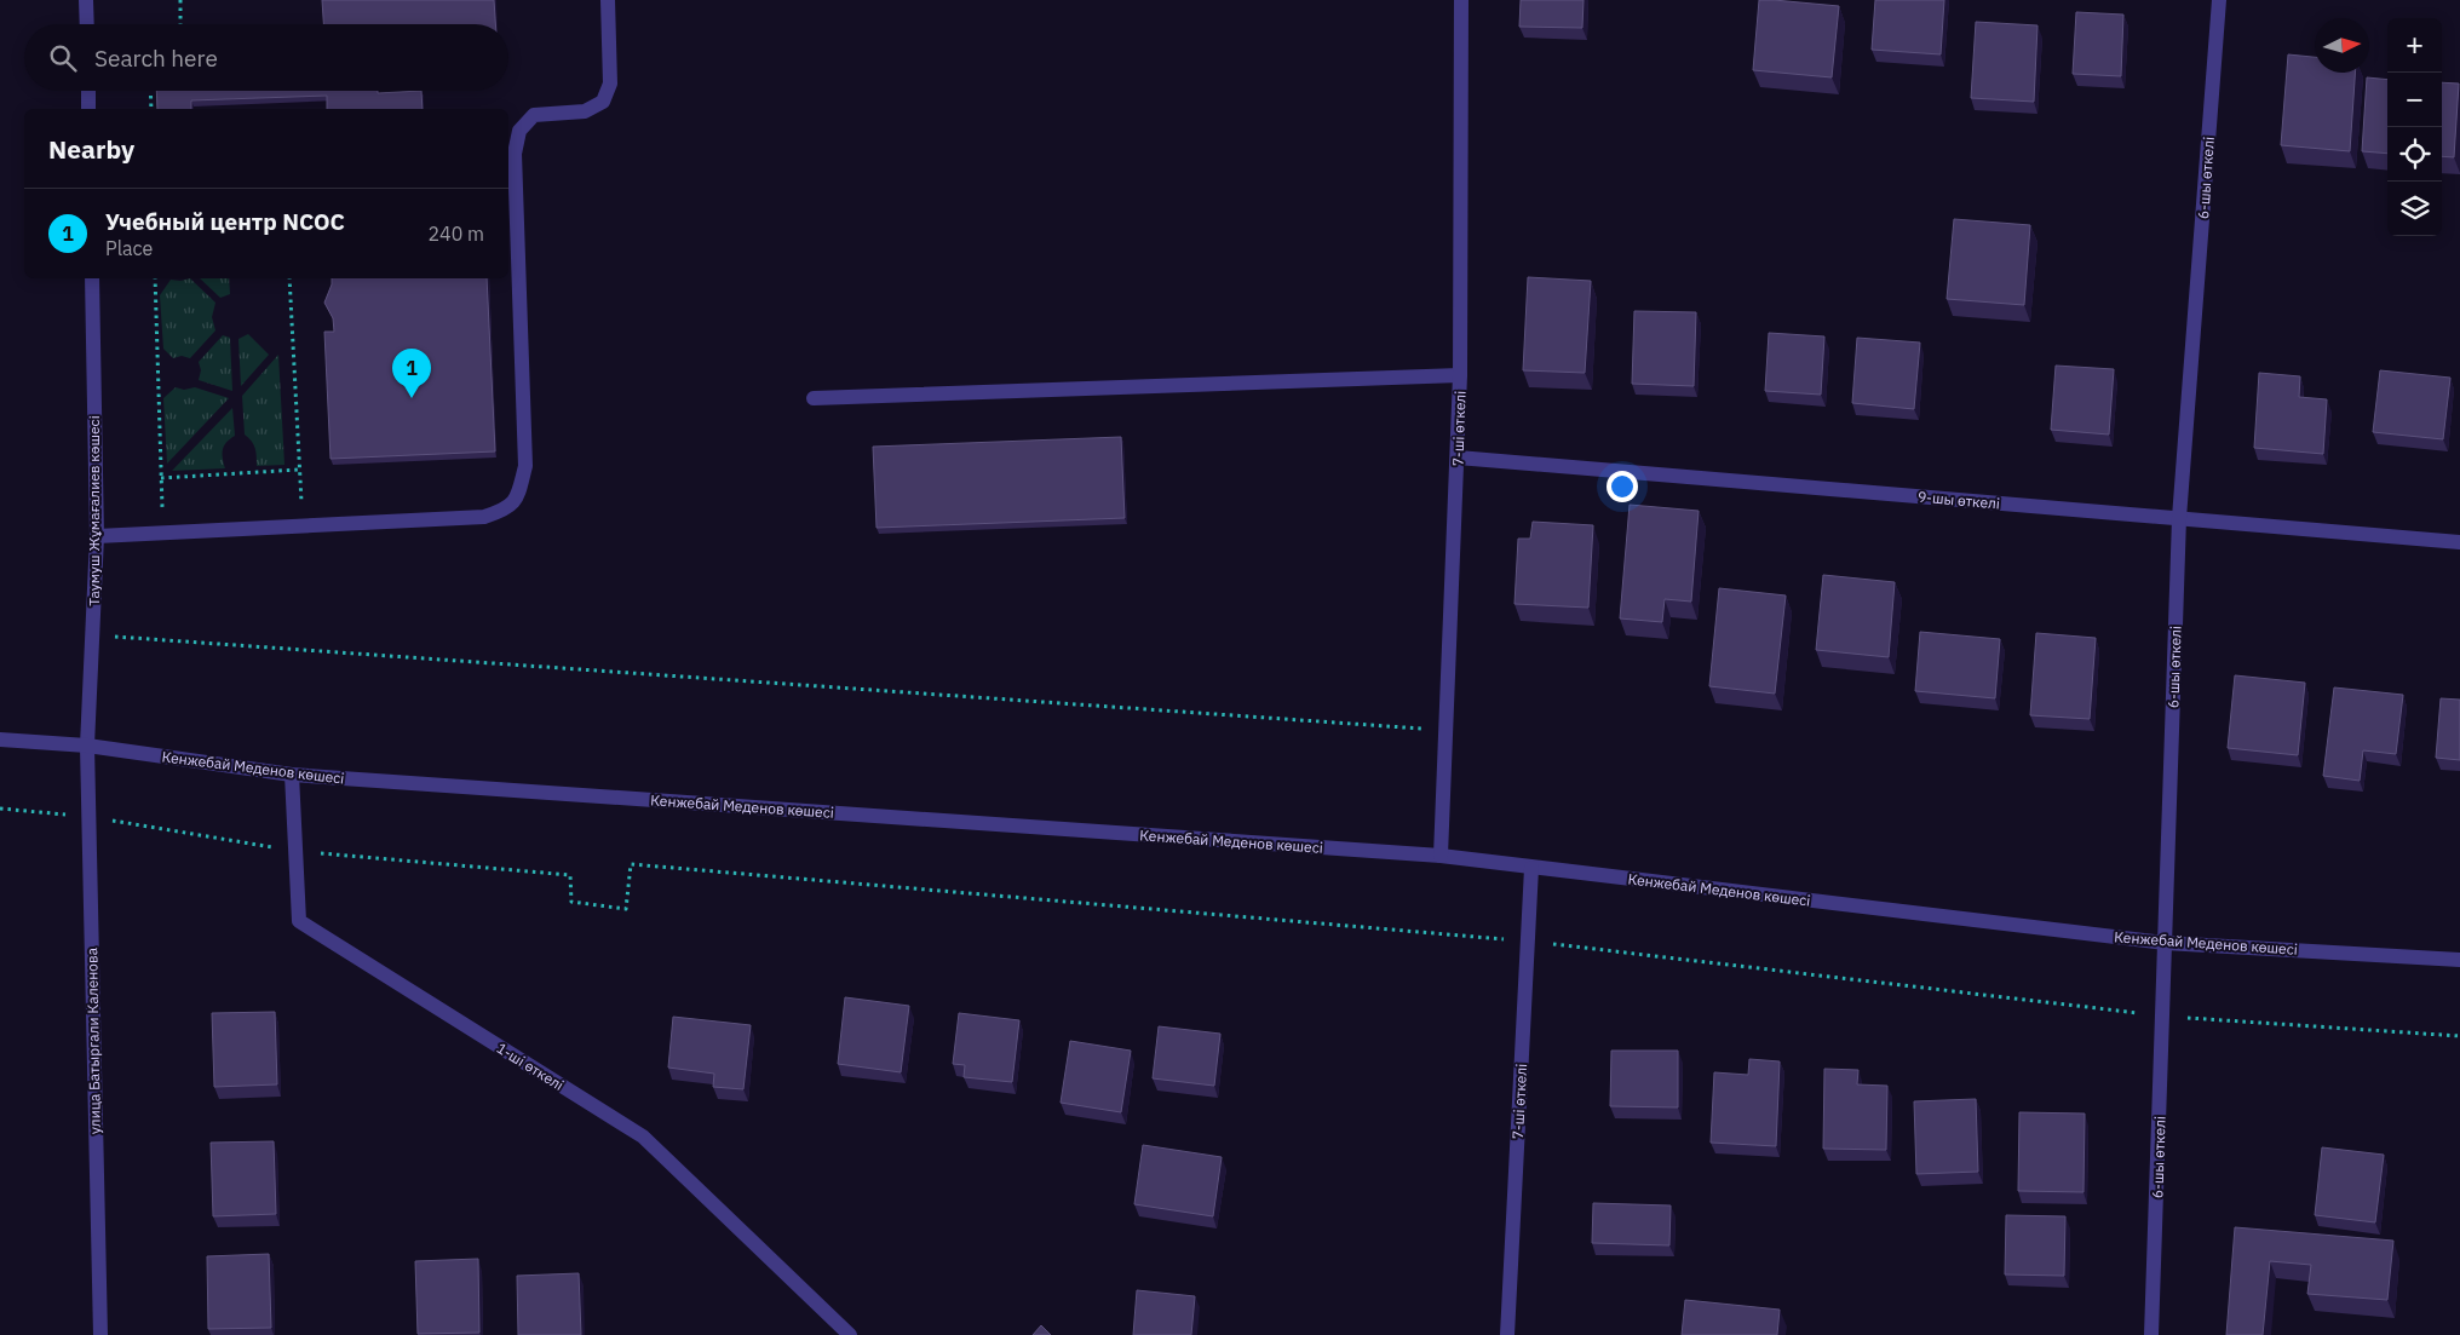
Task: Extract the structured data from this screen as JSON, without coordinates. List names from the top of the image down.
{
  "streets": {
    "street": [
      "6-шы өткелі",
      "7-ші өткелі",
      "9-шы өткелі",
      "Таумуш Жұмағалиев көшесі",
      "Кенжебай Меденов көшесі",
      "улица Батыргали Каленова",
      "1-ші өткелі"
    ]
  },
  "crossings": [
    ["6-шы өткелі", "9-шы өткелі"],
    ["6-шы өткелі", "Кенжебай Меденов көшесі"],
    ["7-ші өткелі", "9-шы өткелі"],
    ["7-ші өткелі", "Кенжебай Меденов көшесі"],
    ["Таумуш Жұмағалиев көшесі", "Кенжебай Меденов көшесі"],
    ["Таумуш Жұмағалиев көшесі", "улица Батыргали Каленова"],
    ["Кенжебай Меденов көшесі", "улица Батыргали Каленова"],
    ["Кенжебай Меденов көшесі", "1-ші өткелі"]
  ],
  "north": "right",
  "page": {
    "map_buttons": ["+", "−"],
    "search": "Search here",
    "heading": "Nearby",
    "list": [
      {
        "mark": "1",
        "name": "Учебный центр NCOC",
        "note": "Place",
        "value": "240 m"
      }
    ],
    "pins": "1"
  }
}
